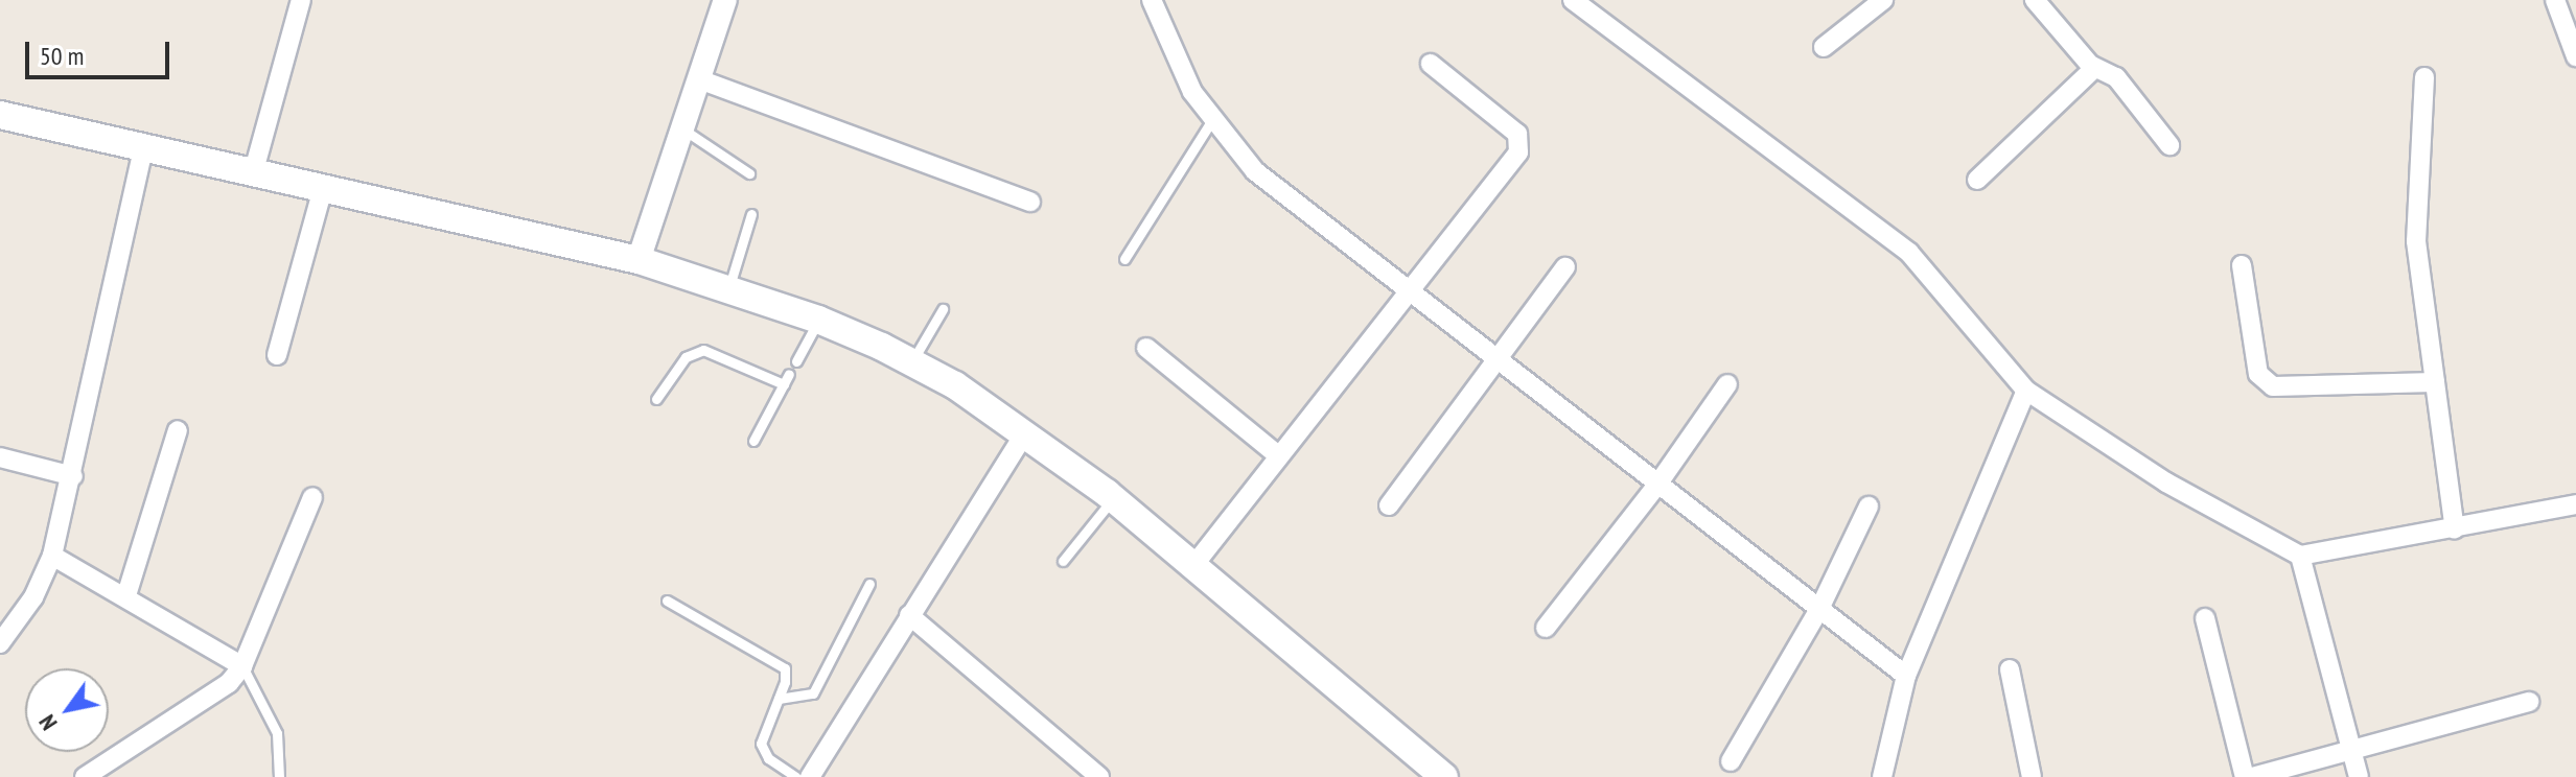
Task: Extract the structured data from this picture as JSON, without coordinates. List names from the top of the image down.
{
  "scale_bar": "50 m",
  "north": "bottom left"
}
